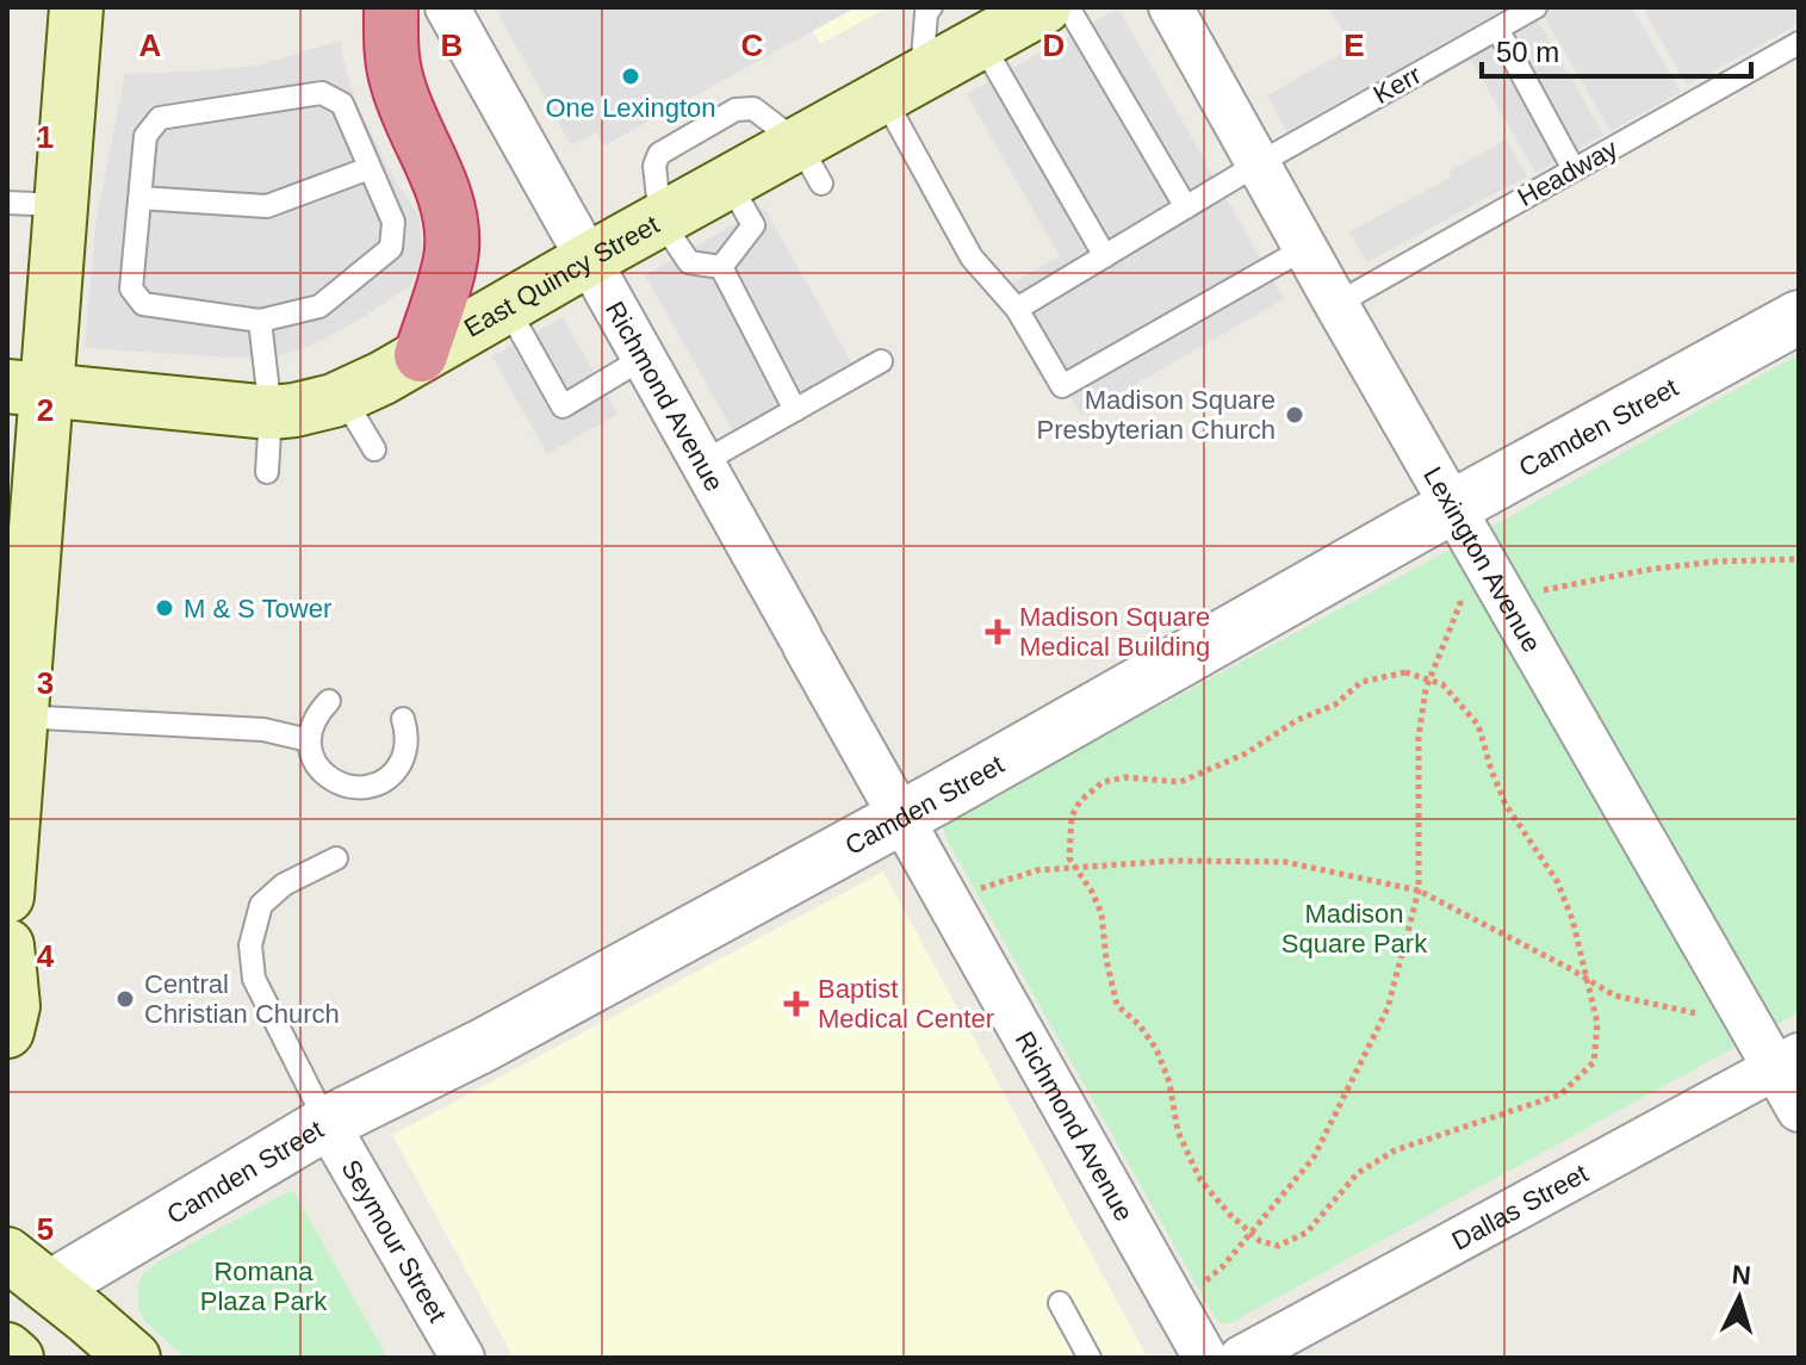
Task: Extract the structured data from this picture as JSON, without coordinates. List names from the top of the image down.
{
  "streets": {
    "main road": ["East Quincy Street"],
    "street": [
      "Richmond Avenue",
      "Camden Street",
      "Lexington Avenue",
      "Dallas Street",
      "Seymour Street"
    ],
    "lane": ["Kerr", "Headway"]
  },
  "crossings": [
    ["Kerr", "Lexington Avenue"],
    ["Headway", "Lexington Avenue"],
    ["East Quincy Street", "Richmond Avenue"],
    ["Richmond Avenue", "Camden Street"],
    ["Camden Street", "Lexington Avenue"],
    ["Camden Street", "Seymour Street"],
    ["Lexington Avenue", "Dallas Street"]
  ],
  "parks": ["Madison Square Park", "Romana Plaza Park"],
  "places": {
    "other": [
      "One Lexington",
      "Madison Square Presbyterian Church",
      "M & S Tower",
      "Central Christian Church"
    ],
    "health": ["Madison Square Medical Building", "Baptist Medical Center"]
  },
  "scale_bar": "50 m",
  "north": "top",
  "grid": {
    "columns": [
      "A",
      "B",
      "C",
      "D",
      "E"
    ],
    "rows": [
      "1",
      "2",
      "3",
      "4",
      "5"
    ]
  }
}
